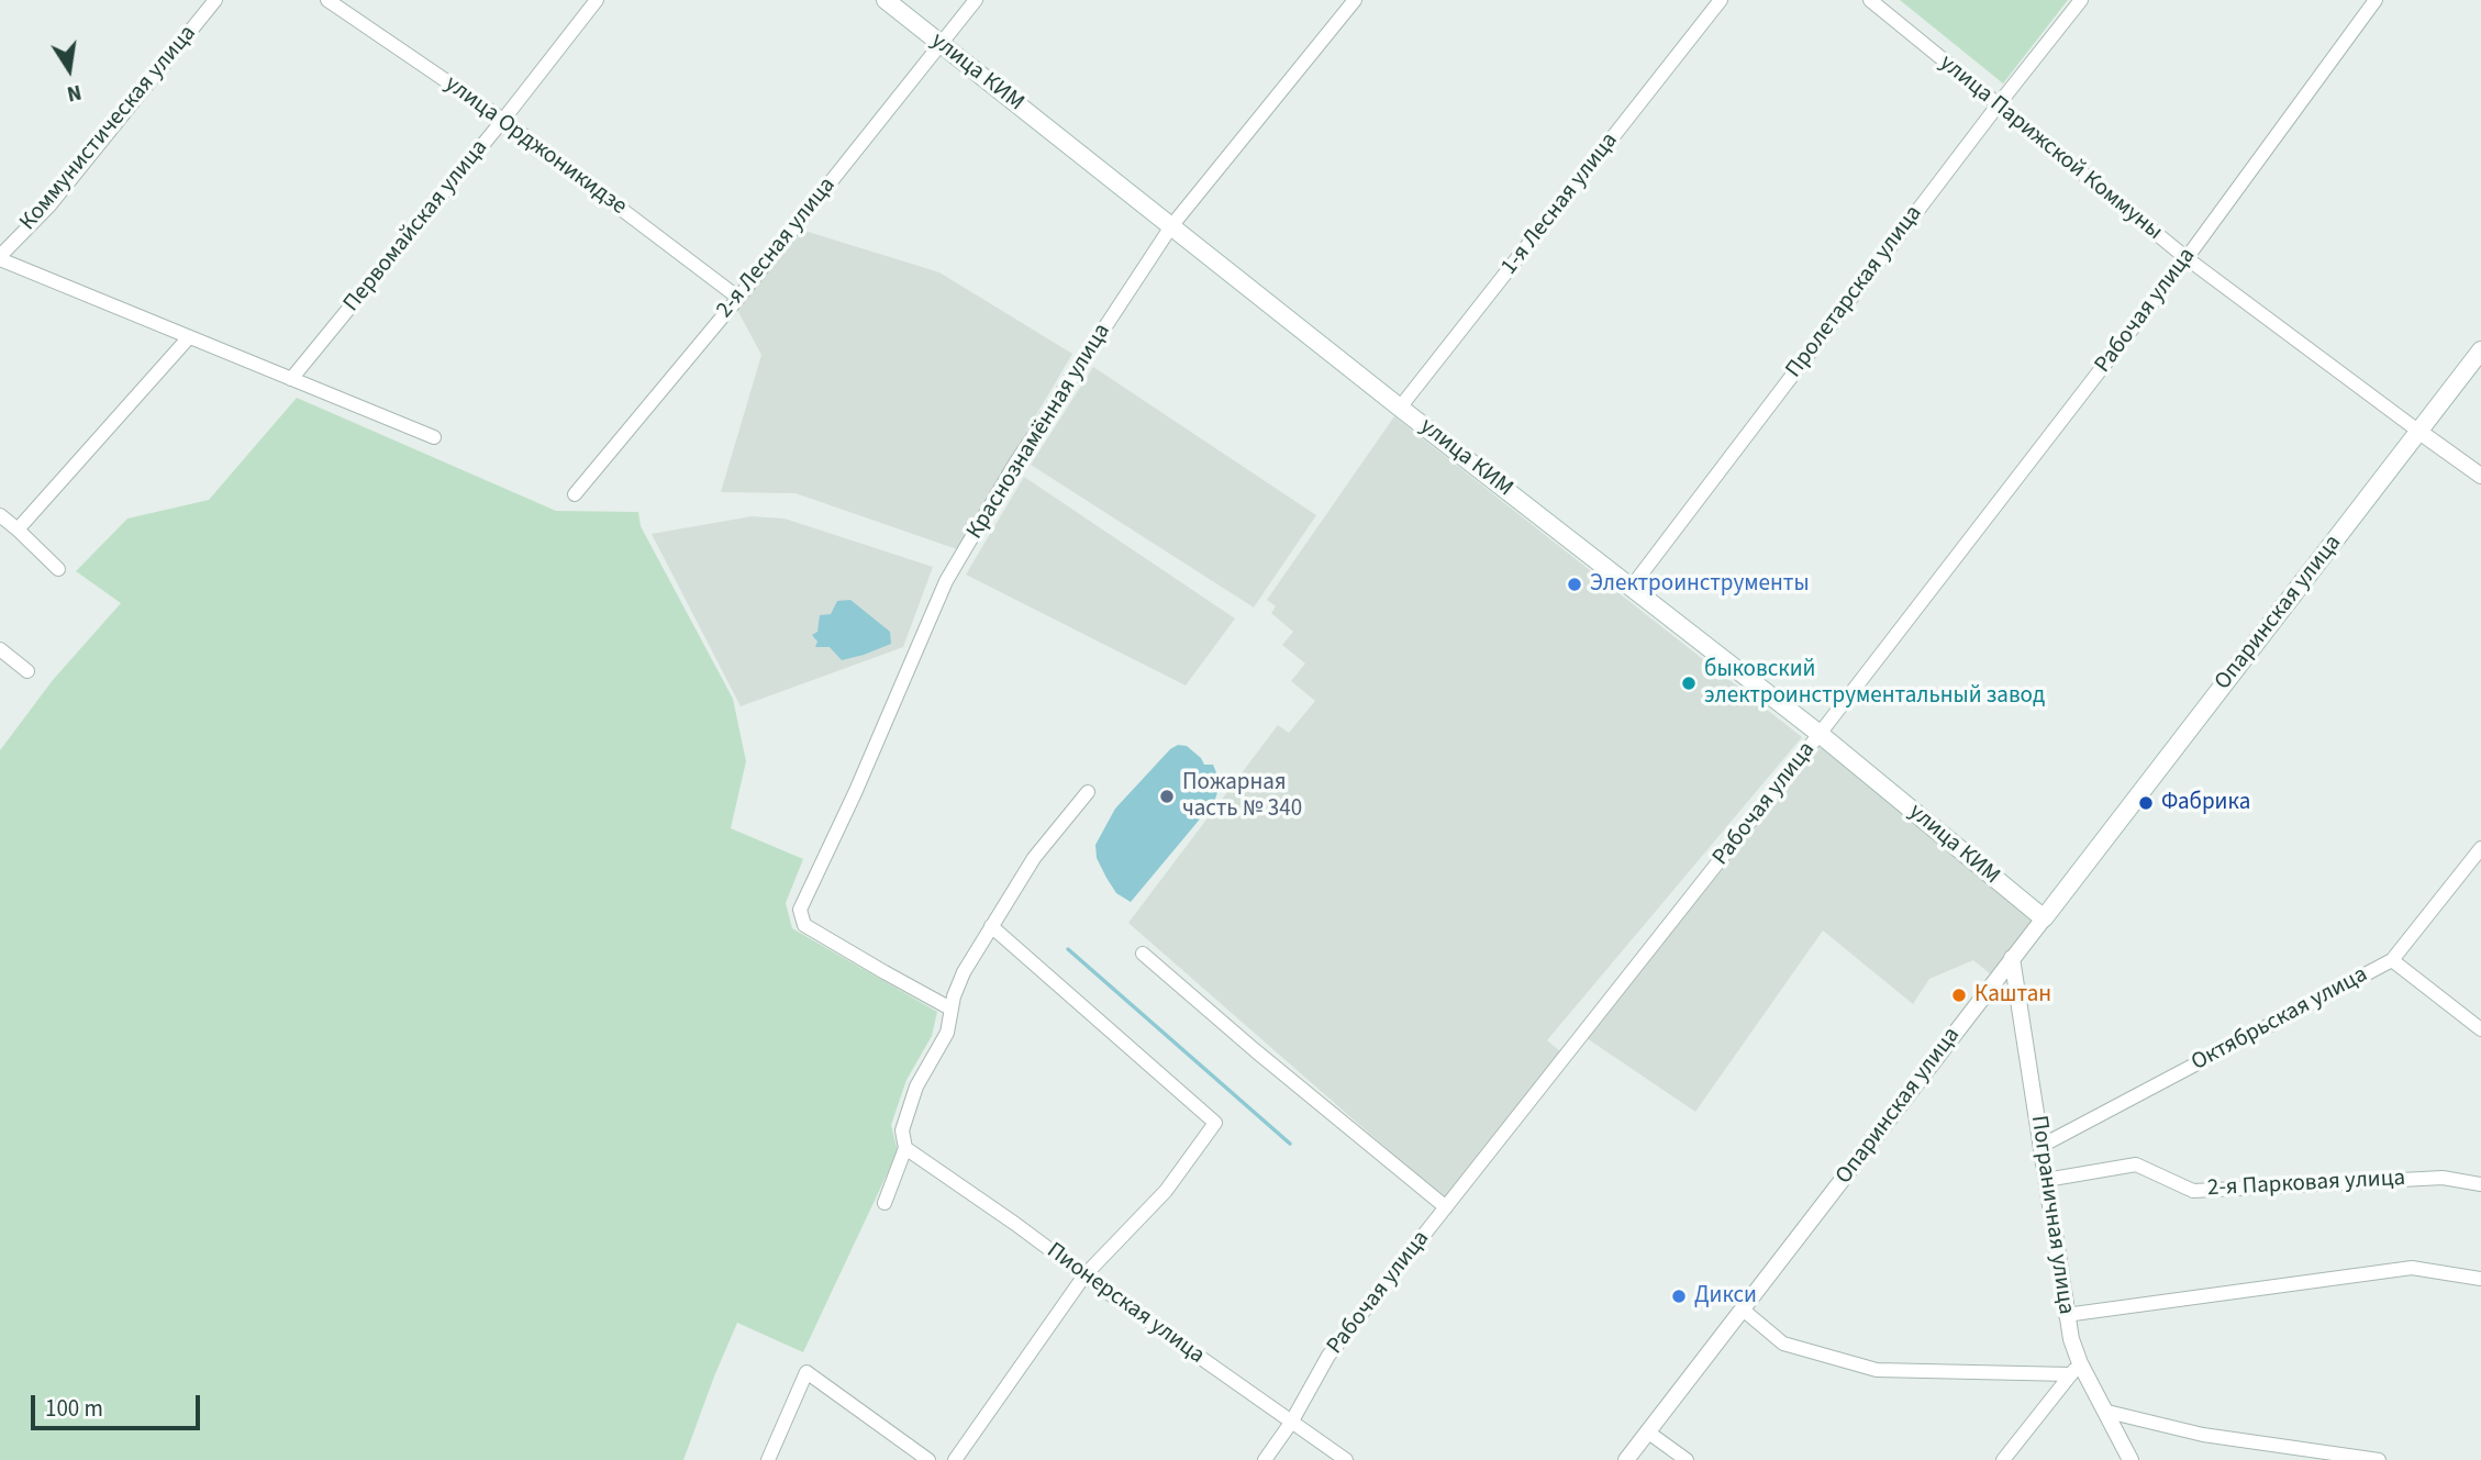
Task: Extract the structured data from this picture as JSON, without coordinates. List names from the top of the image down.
{
  "streets": {
    "main road": ["улица КИМ", "Опаринская улица"],
    "street": [
      "Коммунистическая улица",
      "улица Орджоникидзе",
      "улица Парижской Коммуны",
      "1-я Лесная улица",
      "Первомайская улица",
      "2-я Лесная улица",
      "Пролетарская улица",
      "Рабочая улица",
      "Краснознамённая улица",
      "Октябрьская улица",
      "2-я Парковая улица",
      "Пограничная улица",
      "Пионерская улица"
    ]
  },
  "crossings": [
    ["улица КИМ", "1-я Лесная улица"],
    ["улица КИМ", "2-я Лесная улица"],
    ["улица КИМ", "Пролетарская улица"],
    ["улица КИМ", "Рабочая улица"],
    ["улица КИМ", "Краснознамённая улица"],
    ["улица КИМ", "Опаринская улица"],
    ["улица Орджоникидзе", "Первомайская улица"],
    ["улица Орджоникидзе", "2-я Лесная улица"],
    ["улица Парижской Коммуны", "Пролетарская улица"],
    ["улица Парижской Коммуны", "Рабочая улица"],
    ["улица Парижской Коммуны", "Опаринская улица"],
    ["Рабочая улица", "Пионерская улица"],
    ["Опаринская улица", "Пограничная улица"],
    ["Октябрьская улица", "Пограничная улица"],
    ["2-я Парковая улица", "Пограничная улица"]
  ],
  "places": [
    "Электроинструменты",
    "быковский электроинструментальный завод",
    "Пожарная часть № 340",
    "Фабрика",
    "Каштан",
    "Дикси"
  ],
  "scale_bar": "100 m",
  "north": "bottom"
}
